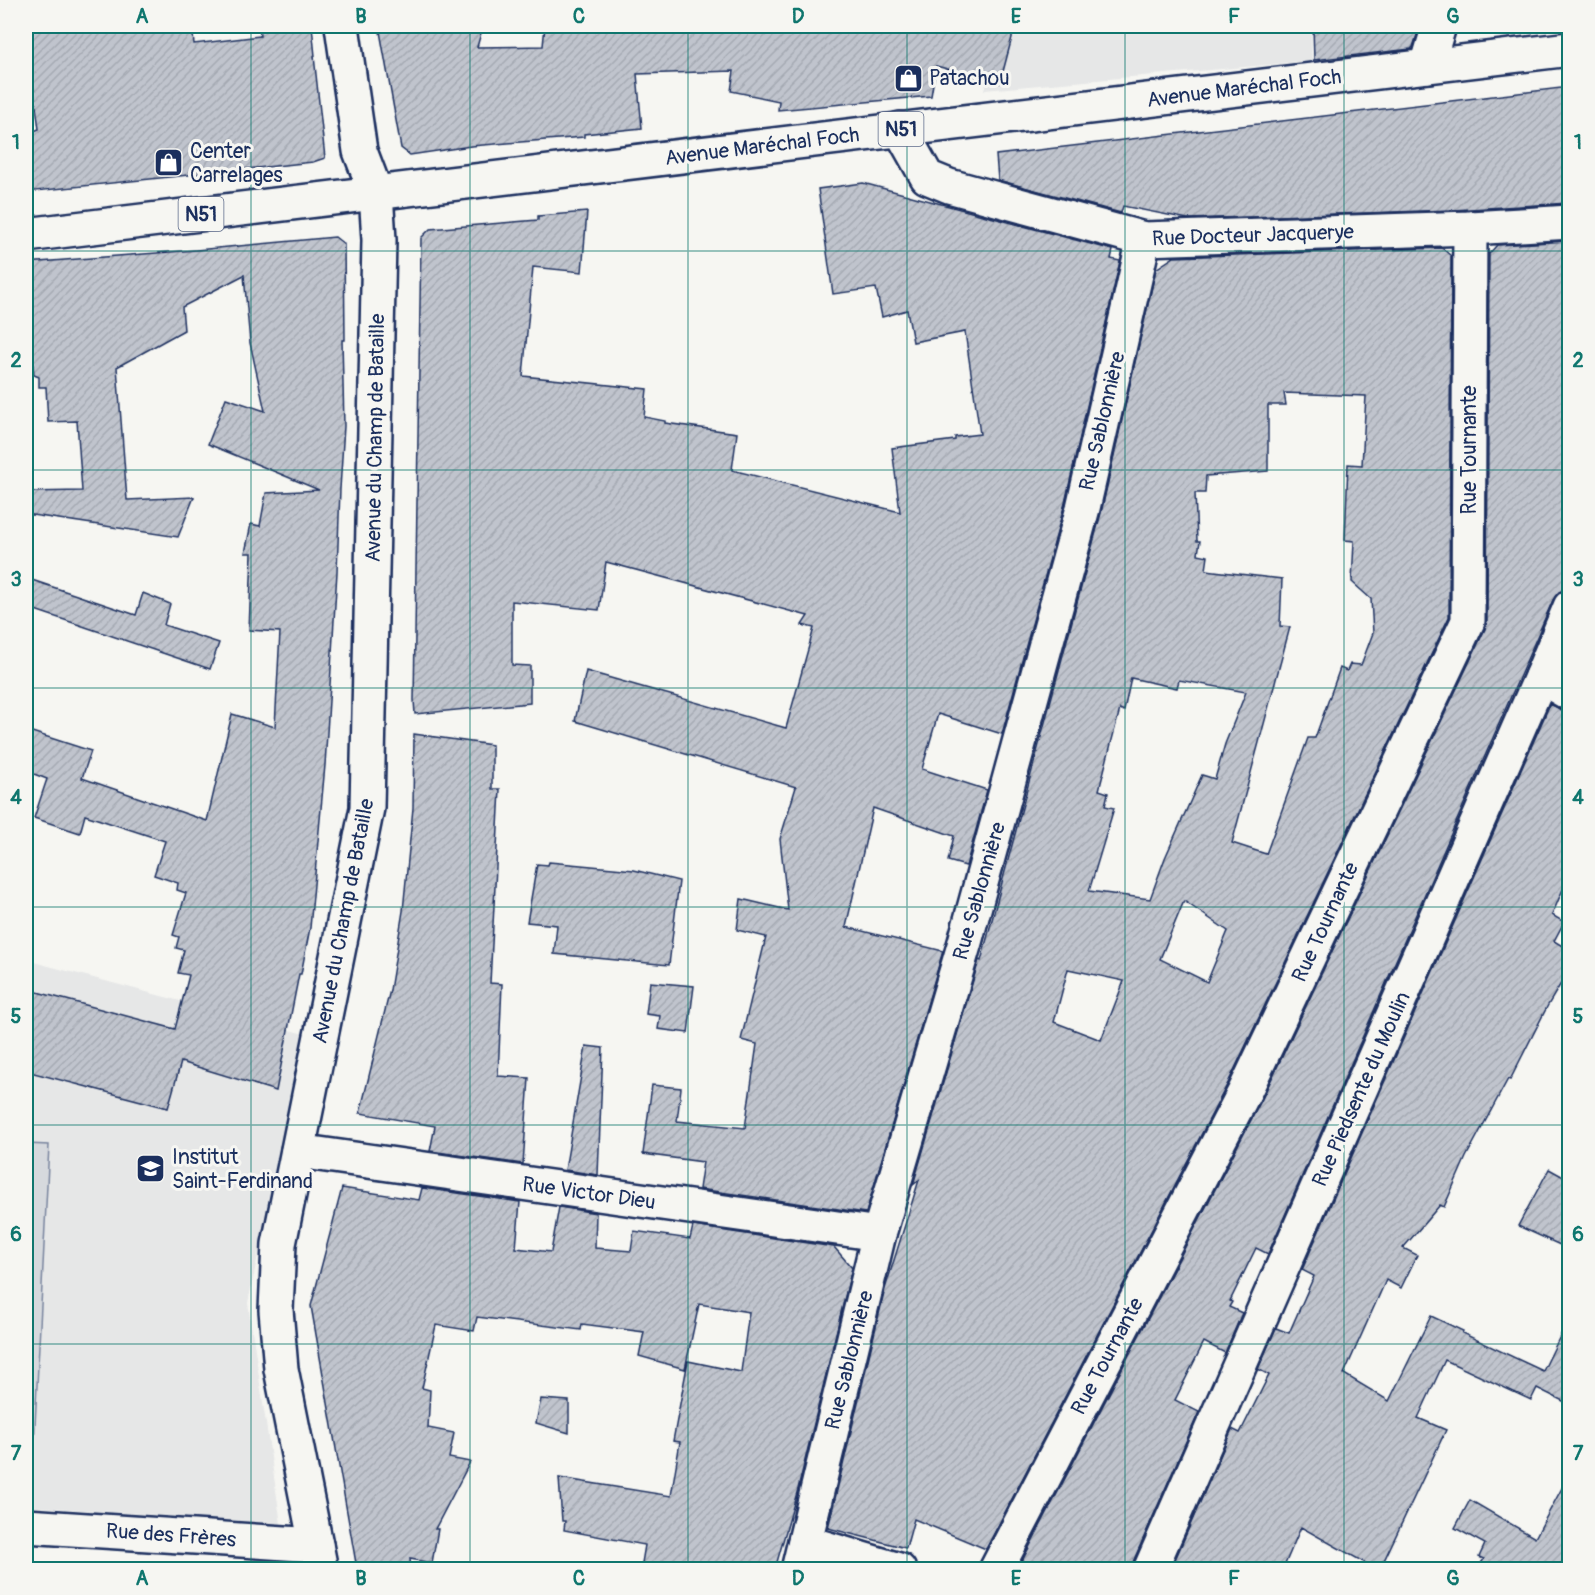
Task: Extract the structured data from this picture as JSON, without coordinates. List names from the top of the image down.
{
  "streets": {
    "street": [
      "Avenue Maréchal Foch",
      "N51",
      "Rue Docteur Jacquerye",
      "Rue Sablonnière",
      "Avenue du Champ de Bataille",
      "Rue Tournante",
      "Rue Piedsente du Moulin",
      "Rue Victor Dieu",
      "Rue des Frères"
    ]
  },
  "crossings": [
    ["Avenue Maréchal Foch", "Rue Docteur Jacquerye"],
    ["Avenue Maréchal Foch", "Avenue du Champ de Bataille"],
    ["Rue Docteur Jacquerye", "Rue Sablonnière"],
    ["Rue Docteur Jacquerye", "Rue Tournante"],
    ["Rue Sablonnière", "Rue Victor Dieu"],
    ["Avenue du Champ de Bataille", "Rue Victor Dieu"],
    ["Avenue du Champ de Bataille", "Rue des Frères"]
  ],
  "places": {
    "shop": ["Patachou", "Center Carrelages"],
    "school or university": ["Institut Saint-Ferdinand"]
  },
  "grid": {
    "columns": [
      "A",
      "B",
      "C",
      "D",
      "E",
      "F",
      "G"
    ],
    "rows": [
      "1",
      "2",
      "3",
      "4",
      "5",
      "6",
      "7"
    ]
  }
}
